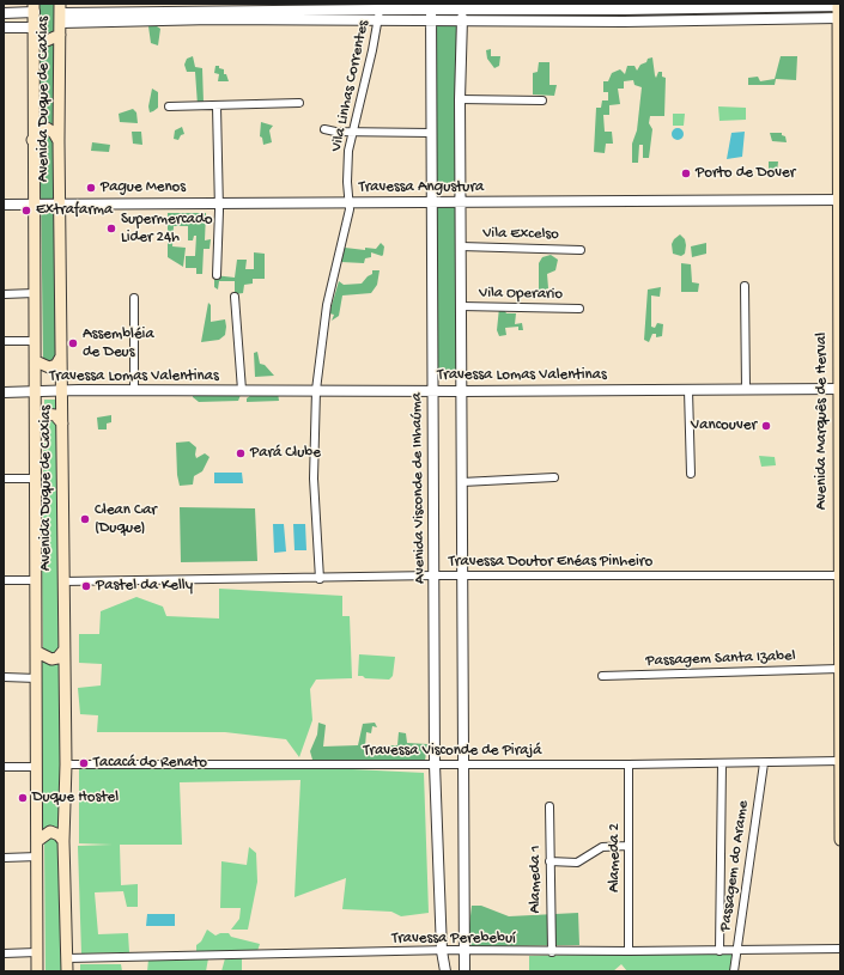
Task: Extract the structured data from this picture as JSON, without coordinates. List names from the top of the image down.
{
  "streets": {
    "main road": ["Avenida Duque de Caxias", "Avenida Marquês de Herval"],
    "street": [
      "Vila Linhas Correntes",
      "Travessa Angustura",
      "Vila Excelso",
      "Vila Operario",
      "Travessa Lomas Valentinas",
      "Avenida Visconde de Inhaúma",
      "Travessa Doutor Enéas Pinheiro",
      "Passagem Santa Izabel",
      "Travessa Visconde de Pirajá",
      "Alameda 2",
      "Passagem do Arame",
      "Alameda 1",
      "Travessa Perebebuí"
    ]
  },
  "crossings": [
    ["Vila Linhas Correntes", "Travessa Angustura"],
    ["Vila Linhas Correntes", "Travessa Lomas Valentinas"],
    ["Vila Linhas Correntes", "Travessa Doutor Enéas Pinheiro"],
    ["Avenida Duque de Caxias", "Travessa Angustura"],
    ["Avenida Duque de Caxias", "Travessa Lomas Valentinas"],
    ["Avenida Duque de Caxias", "Travessa Doutor Enéas Pinheiro"],
    ["Avenida Duque de Caxias", "Travessa Visconde de Pirajá"],
    ["Avenida Duque de Caxias", "Travessa Perebebuí"],
    ["Travessa Angustura", "Avenida Marquês de Herval"],
    ["Travessa Angustura", "Avenida Visconde de Inhaúma"],
    ["Travessa Lomas Valentinas", "Avenida Marquês de Herval"],
    ["Travessa Lomas Valentinas", "Avenida Visconde de Inhaúma"],
    ["Avenida Marquês de Herval", "Travessa Doutor Enéas Pinheiro"],
    ["Avenida Marquês de Herval", "Passagem Santa Izabel"],
    ["Avenida Marquês de Herval", "Travessa Visconde de Pirajá"],
    ["Avenida Visconde de Inhaúma", "Travessa Doutor Enéas Pinheiro"],
    ["Avenida Visconde de Inhaúma", "Travessa Visconde de Pirajá"],
    ["Avenida Visconde de Inhaúma", "Travessa Perebebuí"],
    ["Travessa Visconde de Pirajá", "Alameda 2"],
    ["Travessa Visconde de Pirajá", "Passagem do Arame"],
    ["Alameda 2", "Travessa Perebebuí"],
    ["Passagem do Arame", "Travessa Perebebuí"],
    ["Alameda 1", "Travessa Perebebuí"]
  ],
  "places": [
    "Porto de Dover",
    "Pague Menos",
    "Extrafarma",
    "Supermercado Lider 24h",
    "Assembléia de Deus",
    "Vancouver",
    "Pará Clube",
    "Clean Car (Duque)",
    "Pastel da Kelly",
    "Tacacá do Renato",
    "Duque Hostel"
  ]
}
